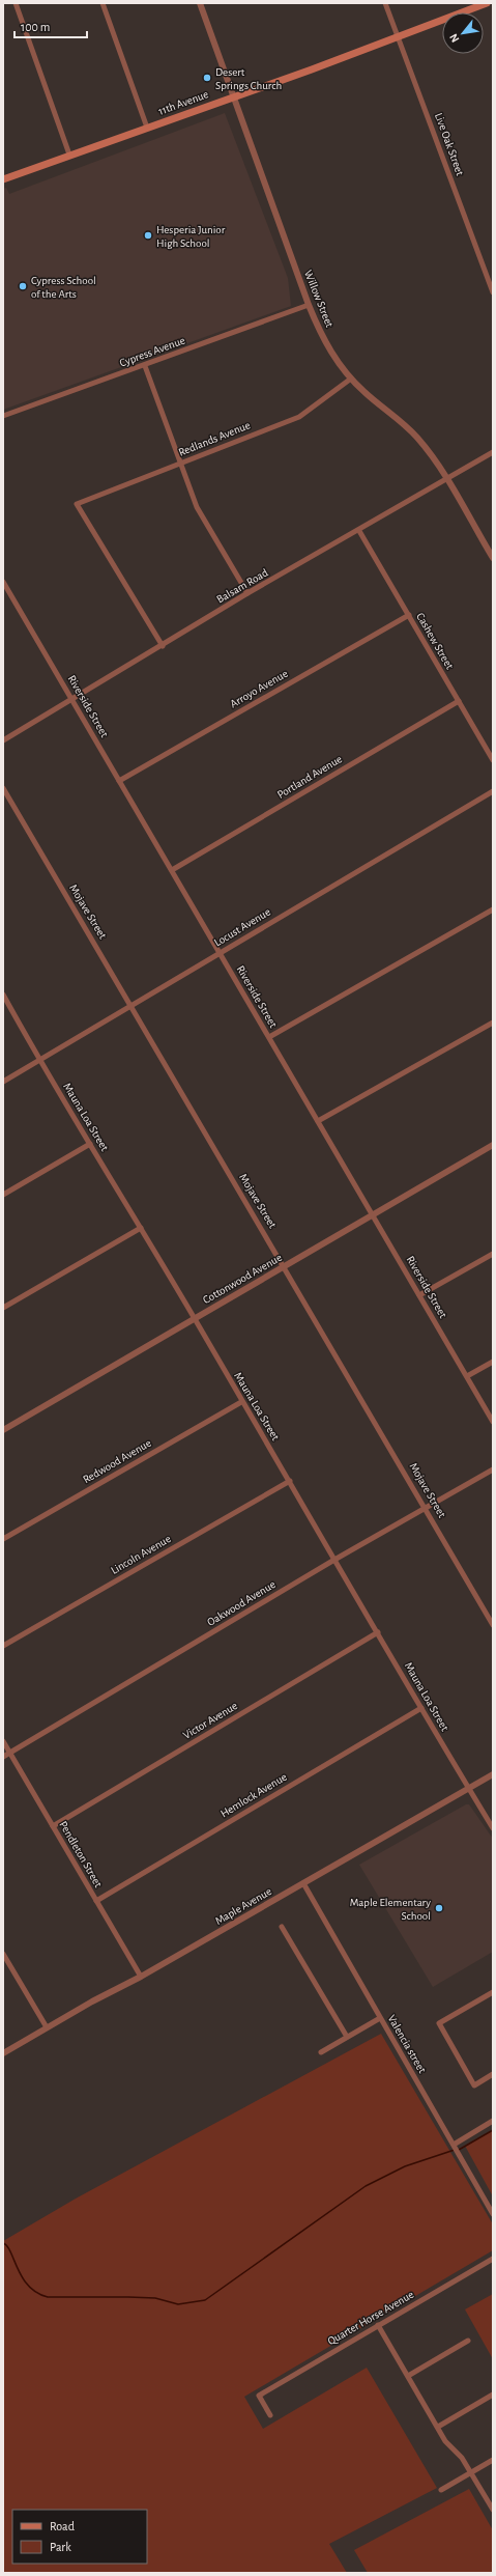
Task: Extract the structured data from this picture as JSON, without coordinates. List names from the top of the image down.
{
  "streets": {
    "main road": ["11th Avenue"],
    "street": [
      "Live Oak Street",
      "Willow Street",
      "Cypress Avenue",
      "Redlands Avenue",
      "Balsam Road",
      "Cashew Street",
      "Arroyo Avenue",
      "Riverside Street",
      "Portland Avenue",
      "Mojave Street",
      "Locust Avenue",
      "Mauna Loa Street",
      "Cottonwood Avenue",
      "Redwood Avenue",
      "Lincoln Avenue",
      "Oakwood Avenue",
      "Victor Avenue",
      "Hemlock Avenue",
      "Pendleton Street",
      "Maple Avenue",
      "Valencia street",
      "Quarter Horse Avenue"
    ]
  },
  "crossings": [
    ["11th Avenue", "Live Oak Street"],
    ["11th Avenue", "Willow Street"],
    ["Willow Street", "Cypress Avenue"],
    ["Willow Street", "Redlands Avenue"],
    ["Willow Street", "Balsam Road"],
    ["Redlands Avenue", "Balsam Road"],
    ["Balsam Road", "Cashew Street"],
    ["Balsam Road", "Riverside Street"],
    ["Cashew Street", "Arroyo Avenue"],
    ["Cashew Street", "Portland Avenue"],
    ["Arroyo Avenue", "Riverside Street"],
    ["Riverside Street", "Portland Avenue"],
    ["Riverside Street", "Locust Avenue"],
    ["Riverside Street", "Cottonwood Avenue"],
    ["Mojave Street", "Locust Avenue"],
    ["Mojave Street", "Cottonwood Avenue"],
    ["Mojave Street", "Oakwood Avenue"],
    ["Locust Avenue", "Mauna Loa Street"],
    ["Mauna Loa Street", "Cottonwood Avenue"],
    ["Mauna Loa Street", "Redwood Avenue"],
    ["Mauna Loa Street", "Lincoln Avenue"],
    ["Mauna Loa Street", "Oakwood Avenue"],
    ["Mauna Loa Street", "Victor Avenue"],
    ["Mauna Loa Street", "Hemlock Avenue"],
    ["Mauna Loa Street", "Maple Avenue"],
    ["Oakwood Avenue", "Pendleton Street"],
    ["Victor Avenue", "Pendleton Street"],
    ["Hemlock Avenue", "Pendleton Street"],
    ["Pendleton Street", "Maple Avenue"],
    ["Maple Avenue", "Valencia street"]
  ],
  "places": [
    "Desert Springs Church",
    "Hesperia Junior High School",
    "Cypress School of the Arts",
    "Maple Elementary School"
  ],
  "legend": ["Road", "Park"],
  "scale_bar": "100 m",
  "north": "bottom left"
}
